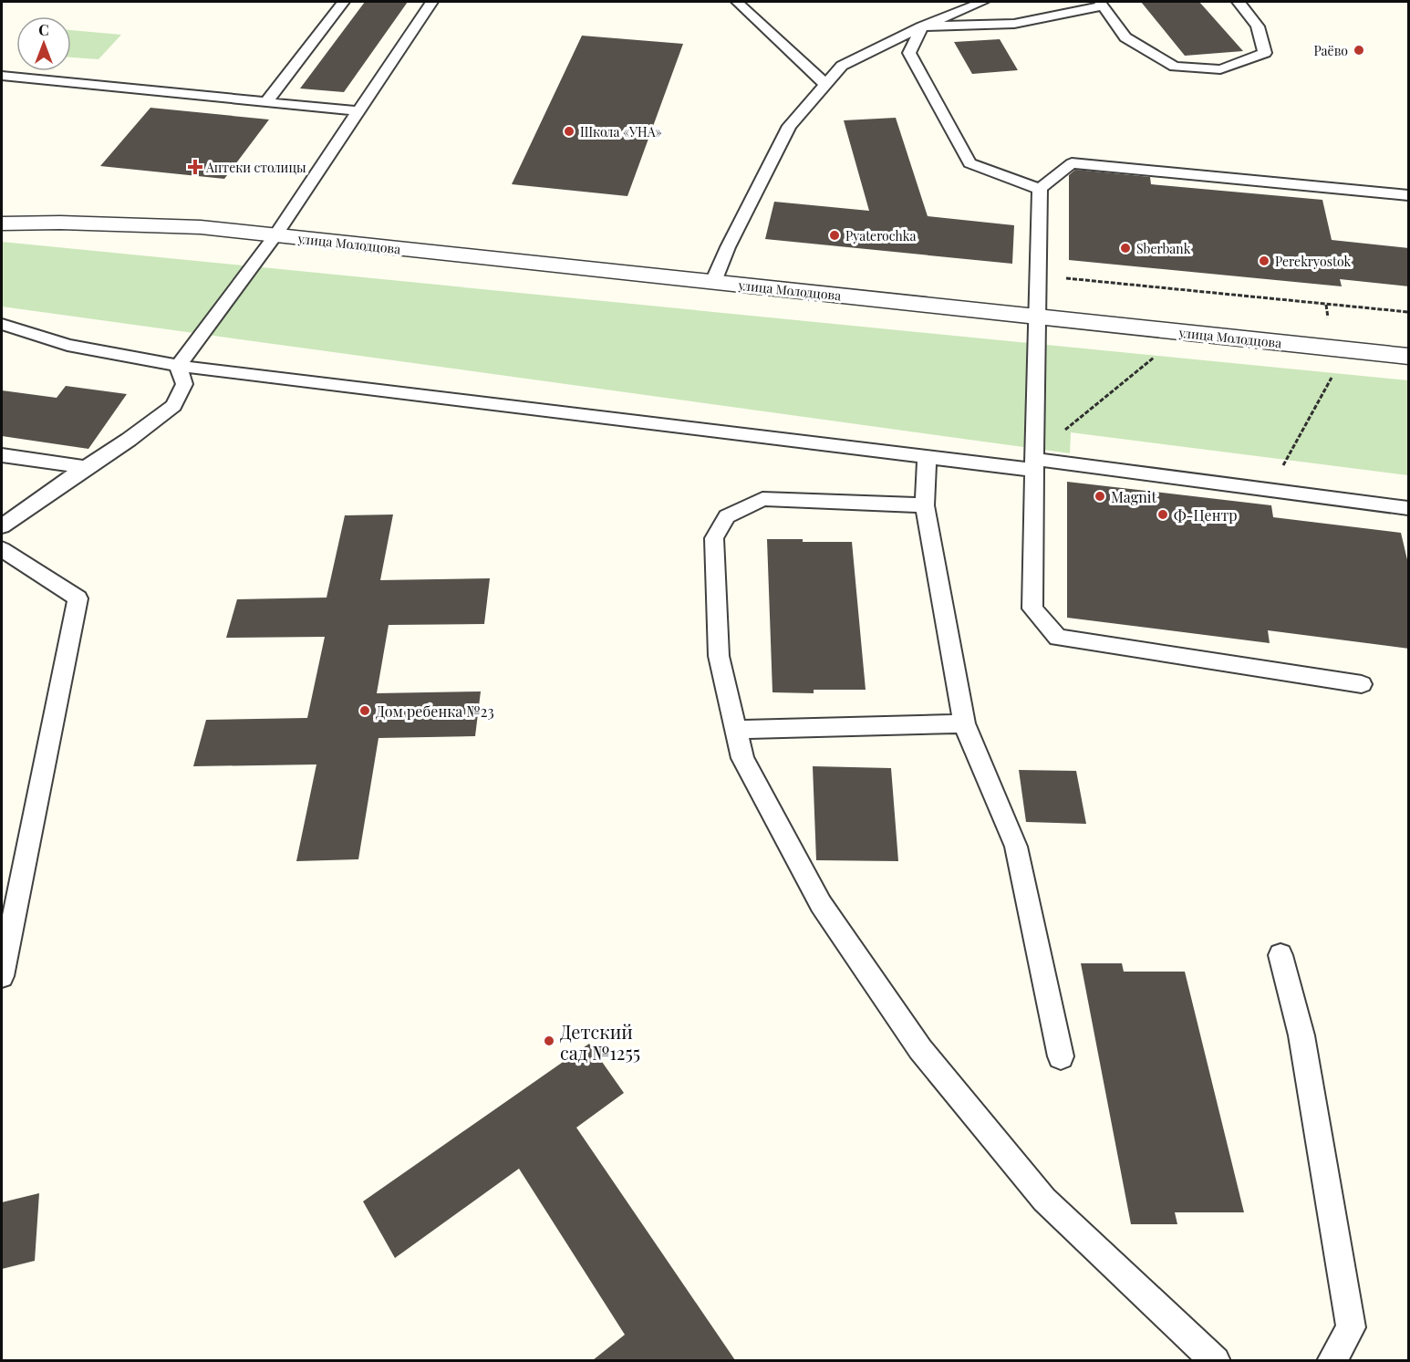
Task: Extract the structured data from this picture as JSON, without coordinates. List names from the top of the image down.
{
  "streets": {
    "street": ["улица Молодцова"]
  },
  "places": {
    "other": [
      "Раёво",
      "Школа «УНА»",
      "Pyaterochka",
      "Sberbank",
      "Perekryostok",
      "Magnit",
      "Ф-Центр",
      "Дом ребенка №23",
      "Детский сад №1255"
    ],
    "health": ["Аптеки столицы"]
  },
  "north": "top"
}
